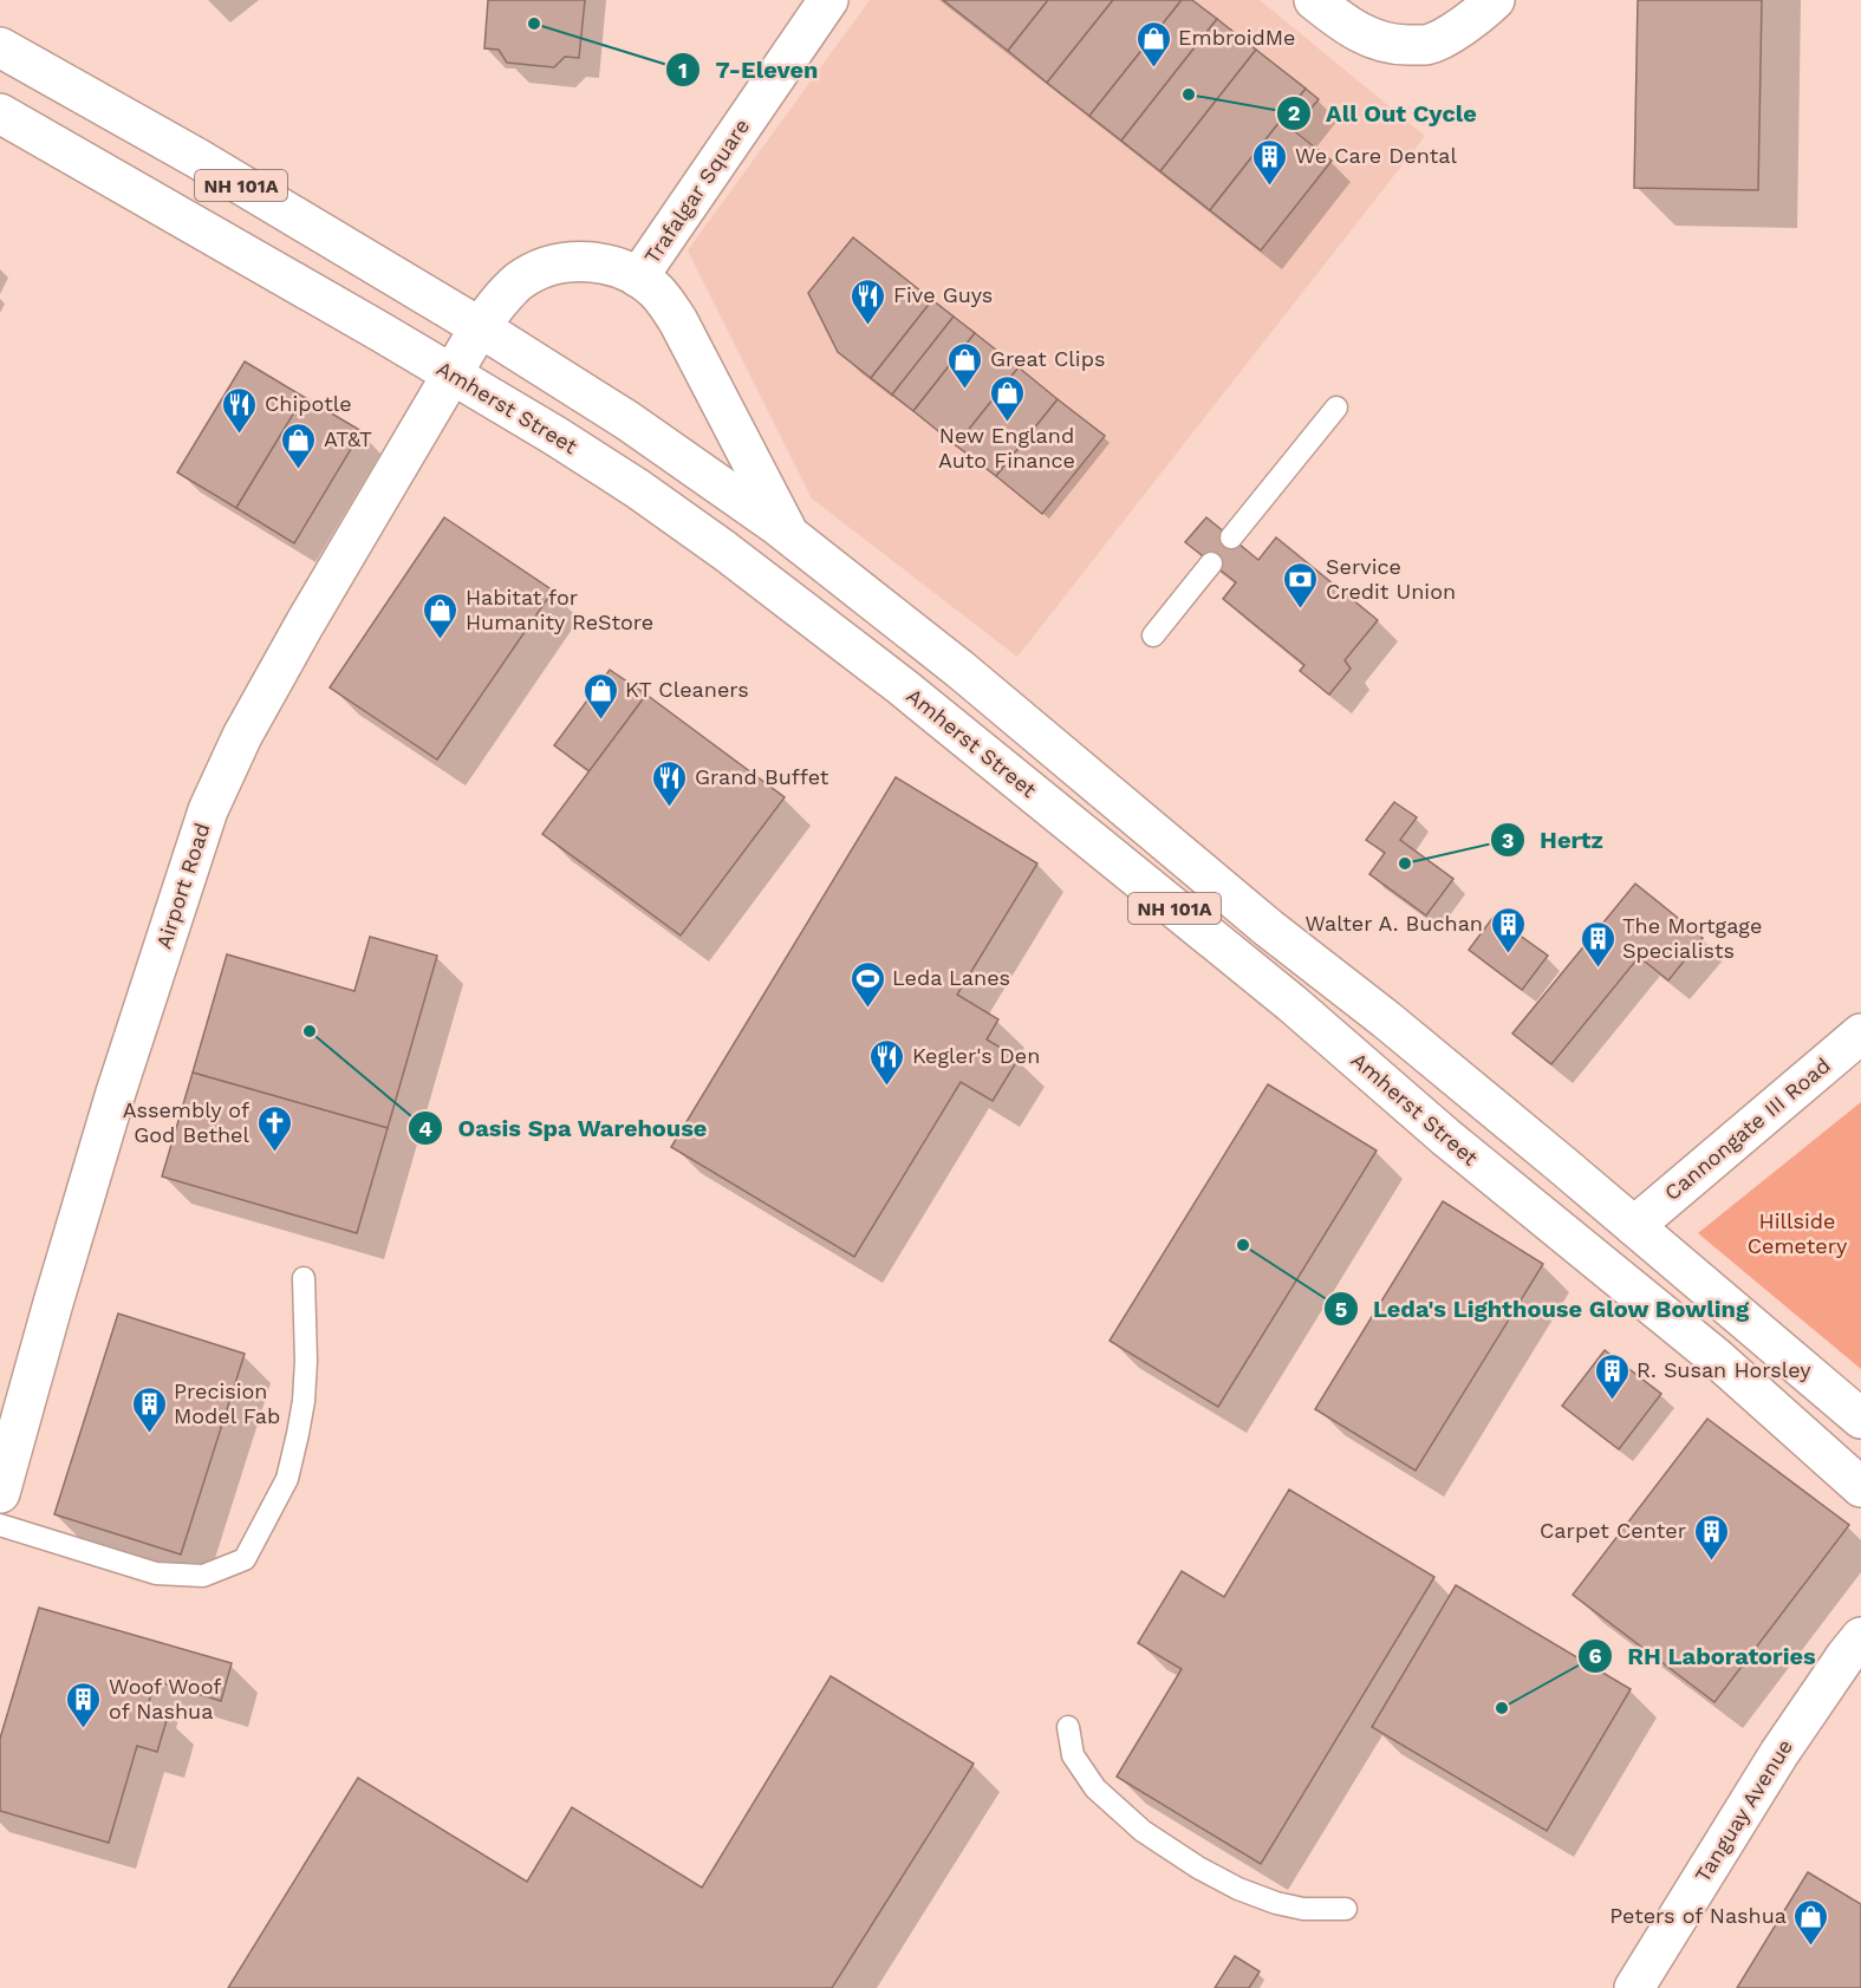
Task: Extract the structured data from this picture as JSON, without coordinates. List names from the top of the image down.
{
  "streets": {
    "main road": [
      "NH 101A",
      "Trafalgar Square",
      "Amherst Street",
      "Airport Road",
      "Cannongate III Road",
      "Tanguay Avenue"
    ]
  },
  "crossings": [
    ["NH 101A", "Airport Road"],
    ["NH 101A", "Cannongate III Road"],
    ["Trafalgar Square", "Airport Road"],
    ["Amherst Street", "Airport Road"]
  ],
  "parks": ["Hillside Cemetery"],
  "places": {
    "other": [
      "7-Eleven",
      "All Out Cycle",
      "Hertz",
      "Oasis Spa Warehouse",
      "Leda's Lighthouse Glow Bowling",
      "RH Laboratories"
    ],
    "shop": [
      "EmbroidMe",
      "Great Clips",
      "New England Auto Finance",
      "AT&T",
      "Habitat for Humanity ReStore",
      "KT Cleaners",
      "Peters of Nashua"
    ],
    "building": [
      "We Care Dental",
      "Walter A. Buchan",
      "The Mortgage Specialists",
      "R. Susan Horsley",
      "Precision Model Fab",
      "Carpet Center",
      "Woof Woof of Nashua"
    ],
    "restaurant": [
      "Five Guys",
      "Chipotle",
      "Grand Buffet",
      "Kegler's Den"
    ],
    "bank": ["Service Credit Union"],
    "sports": ["Leda Lanes"],
    "church": ["Assembly of God Bethel"]
  }
}
